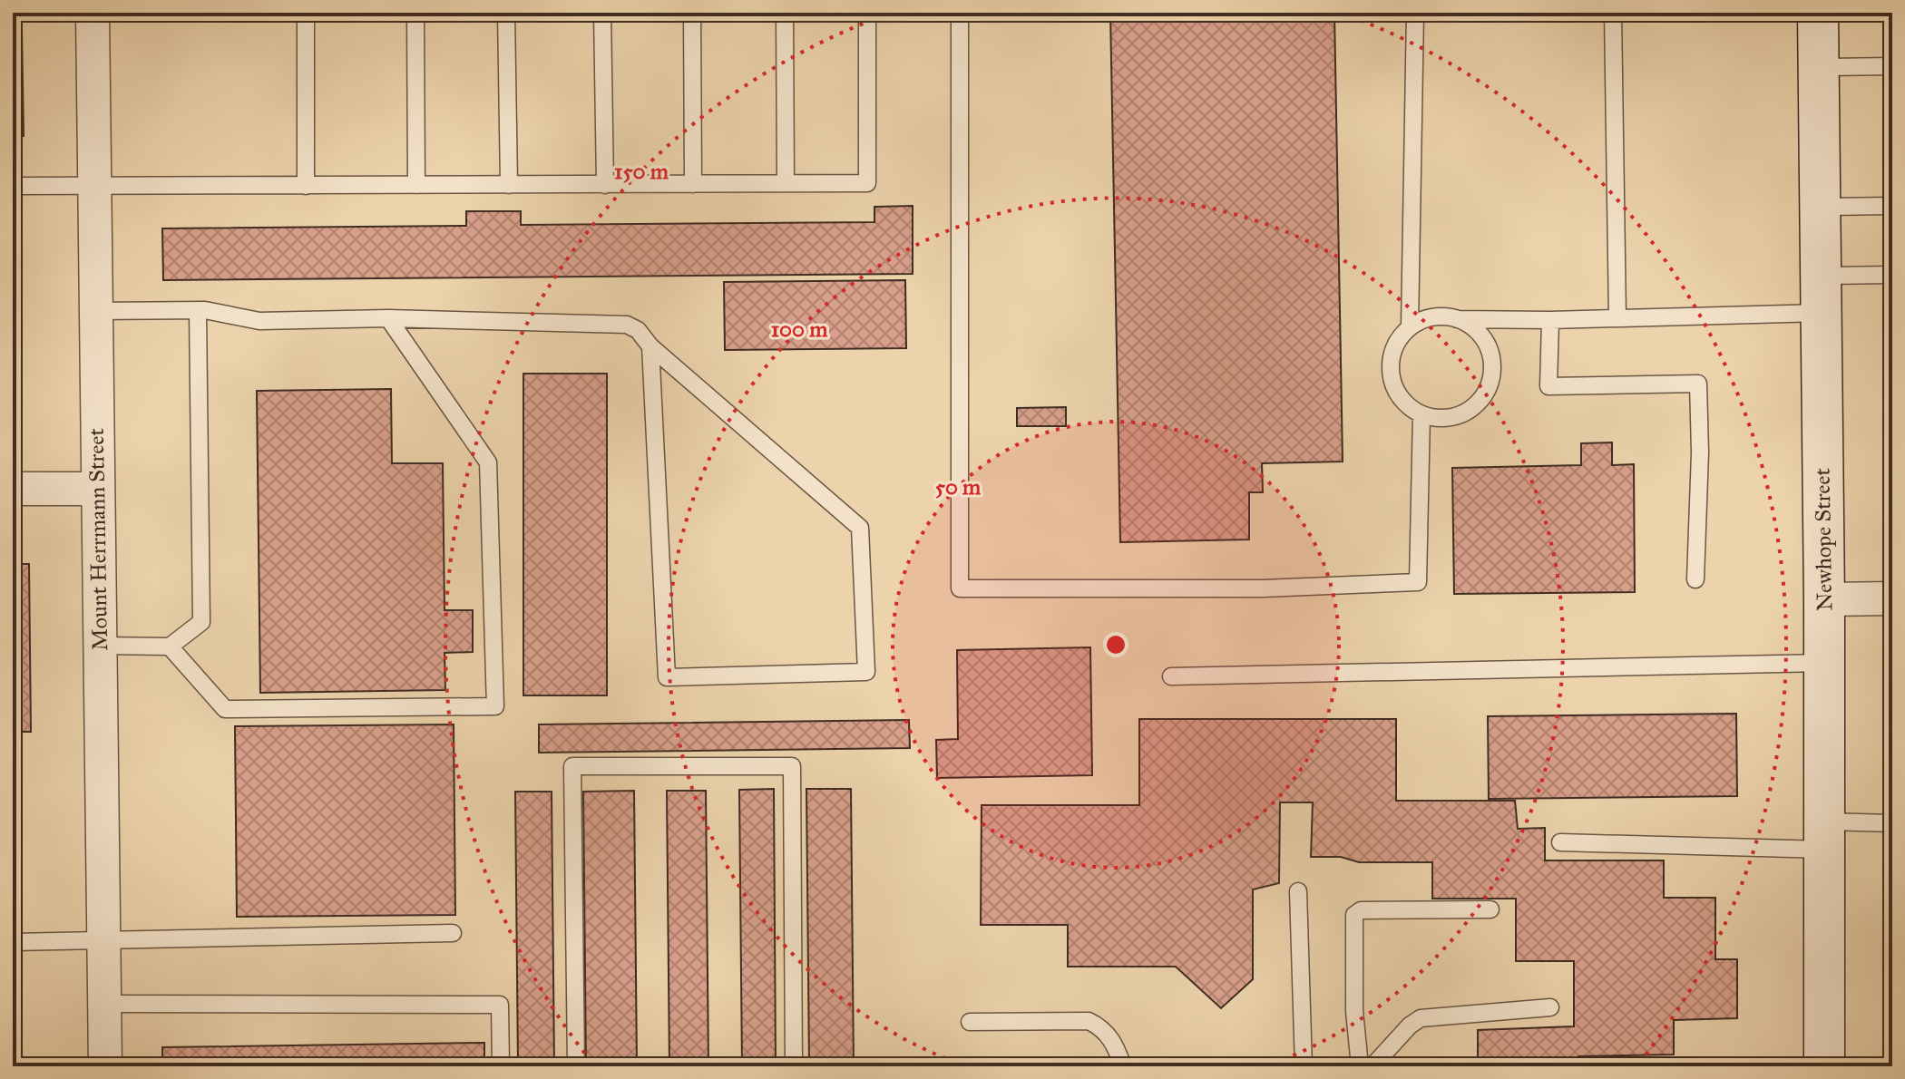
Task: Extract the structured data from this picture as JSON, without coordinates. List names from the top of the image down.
{
  "streets": {
    "street": ["Mount Herrmann Street", "Newhope Street"]
  },
  "rings": ["150 m", "100 m", "50 m"]
}
